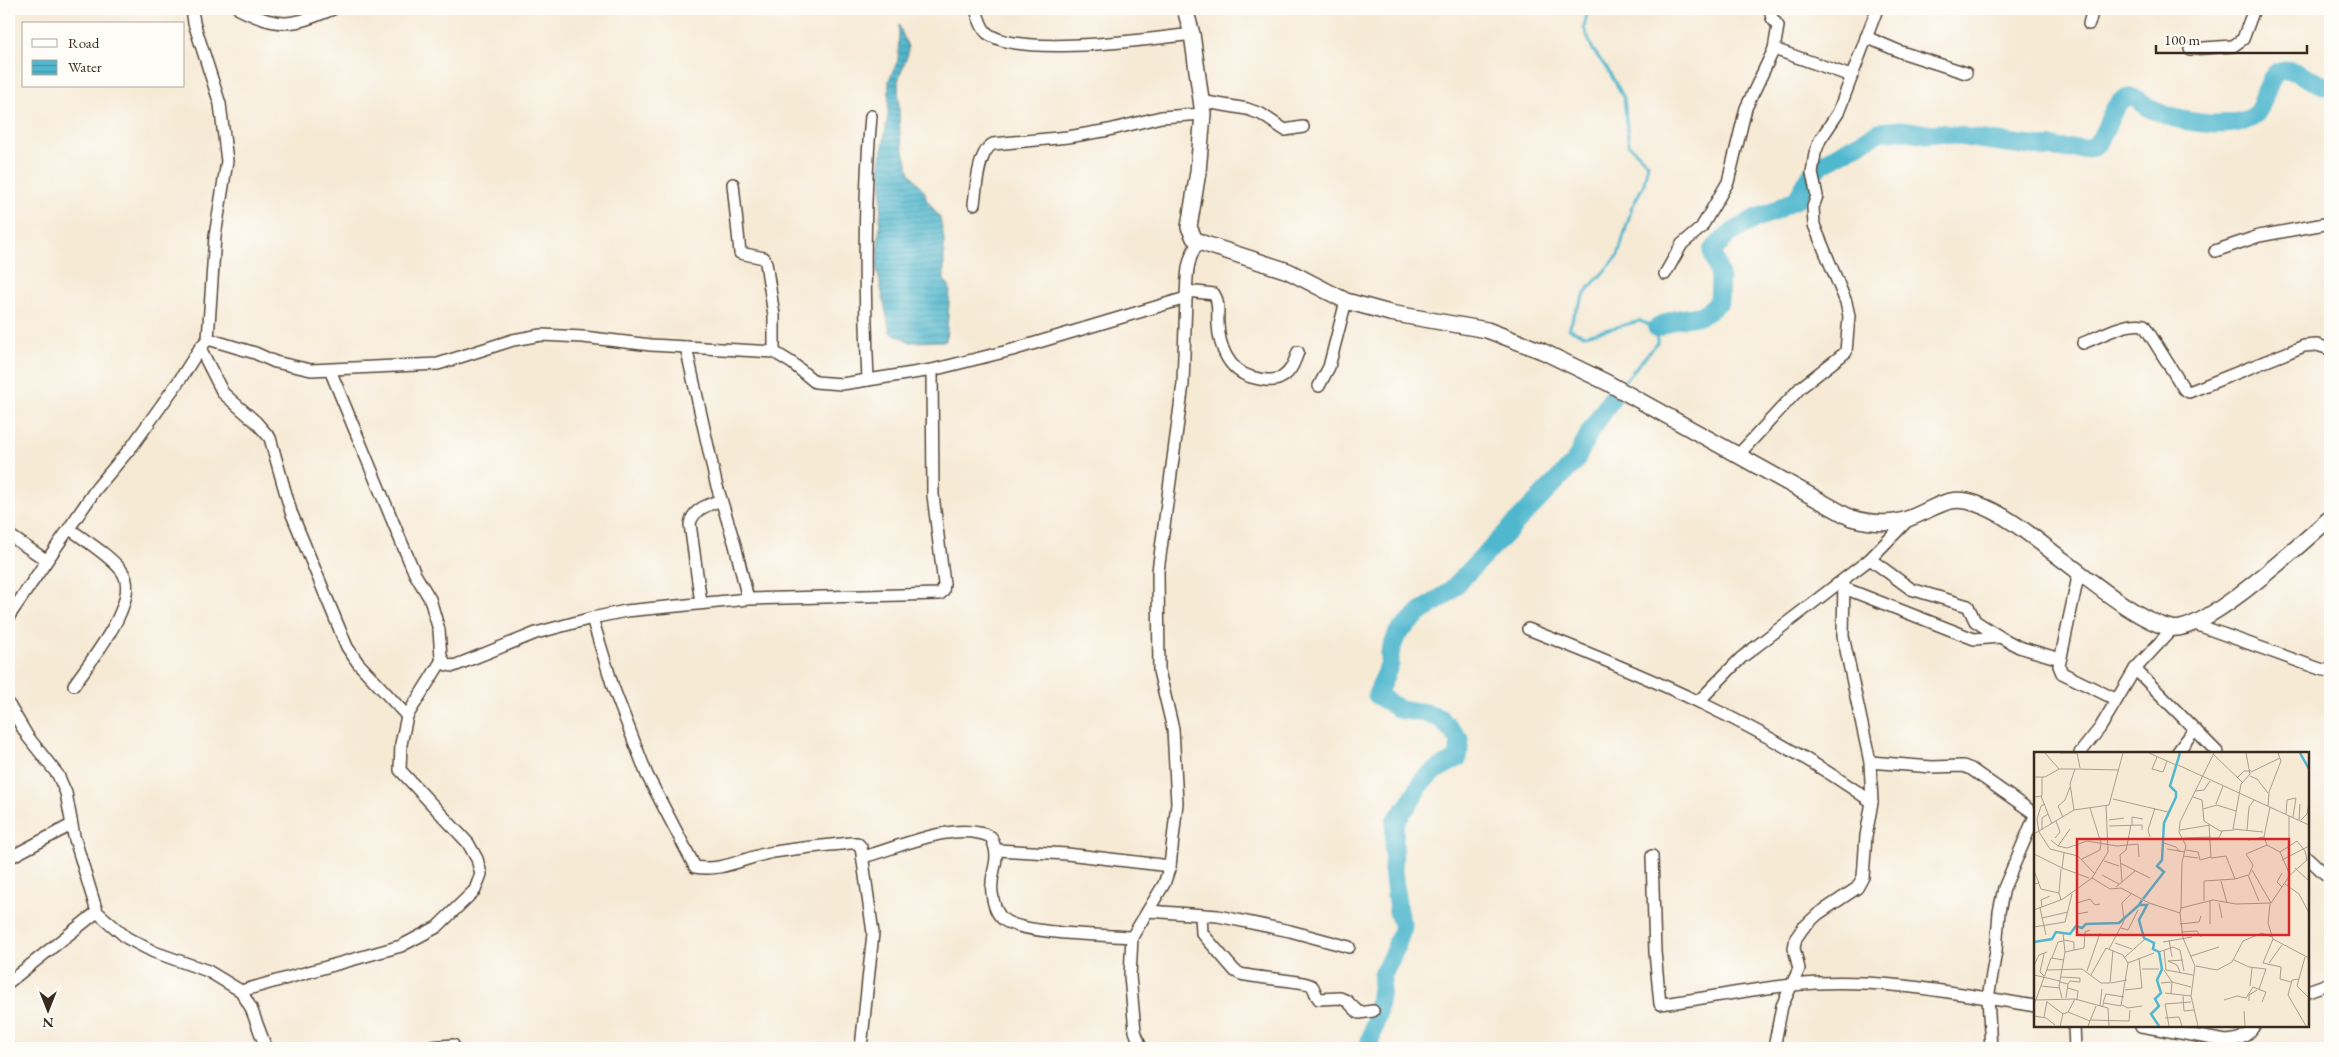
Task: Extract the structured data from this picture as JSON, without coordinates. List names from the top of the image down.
{
  "legend": ["Road", "Water"],
  "scale_bar": "100 m",
  "north": "bottom"
}
